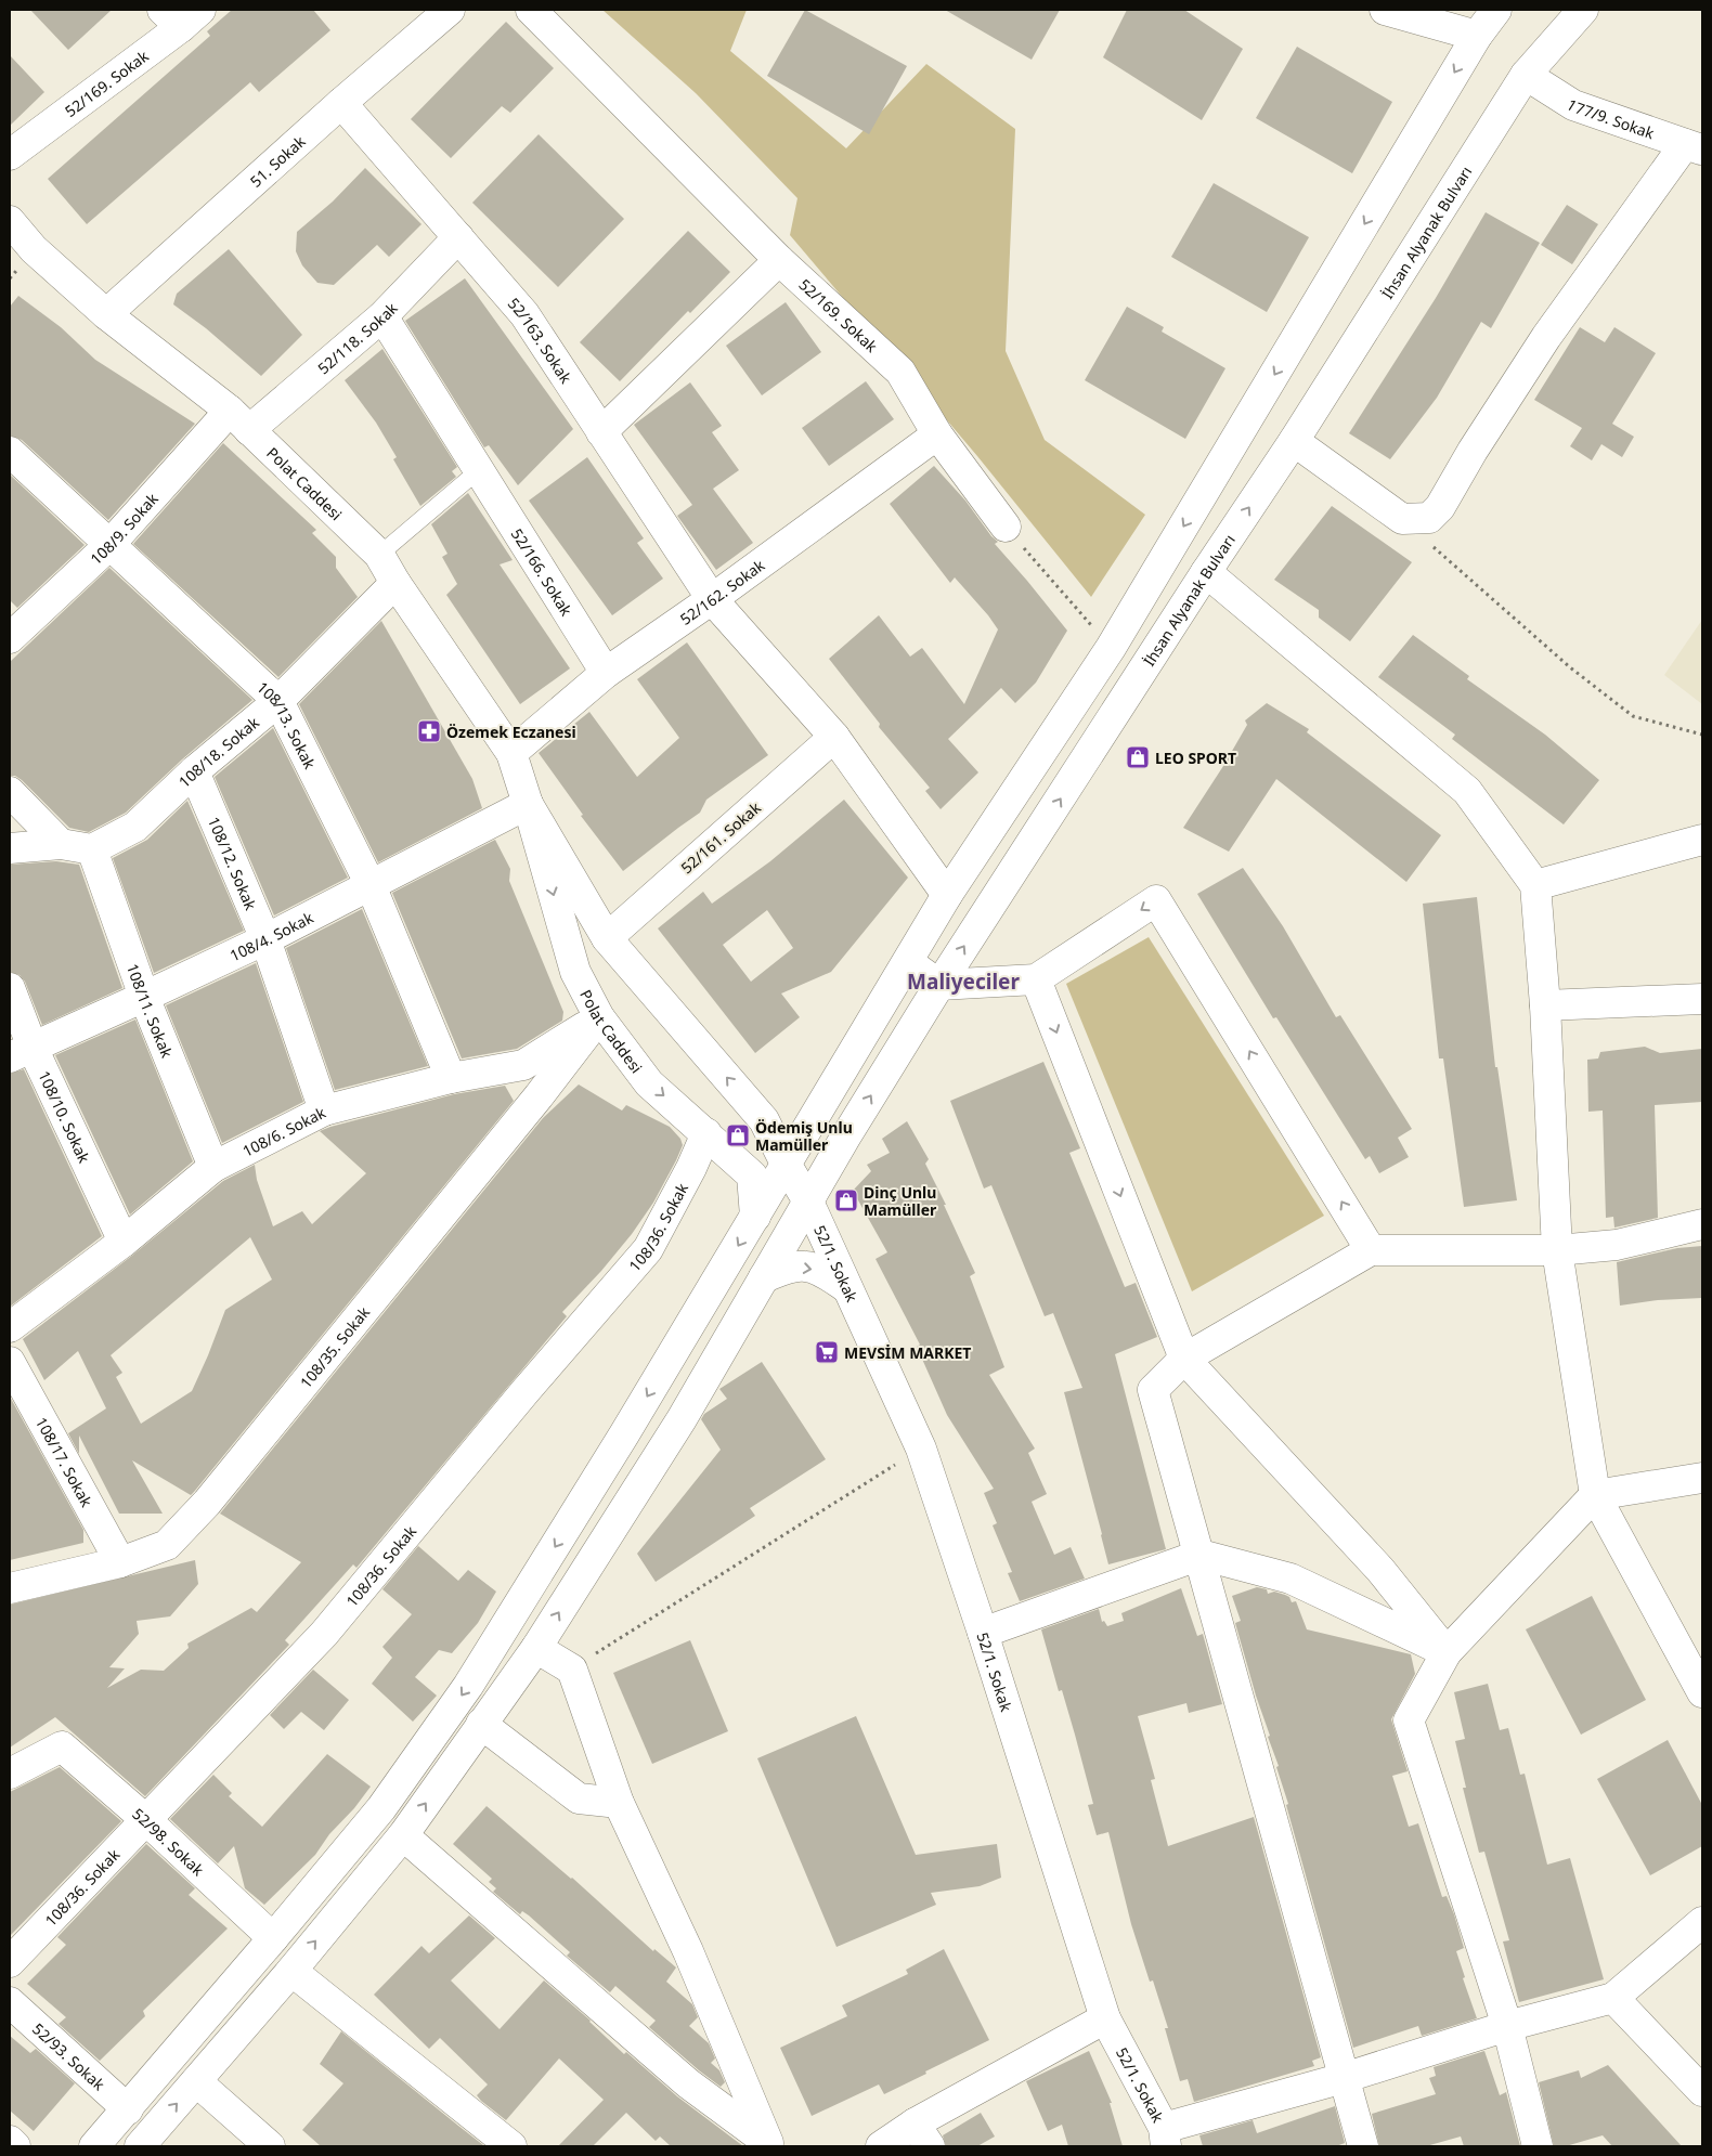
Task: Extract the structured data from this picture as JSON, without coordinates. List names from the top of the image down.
{
  "streets": {
    "street": [
      "52/169. Sokak",
      "177/9. Sokak",
      "51. Sokak",
      "İhsan Alyanak Bulvarı",
      "52/118. Sokak",
      "52/163. Sokak",
      "Polat Caddesi",
      "108/9. Sokak",
      "52/166. Sokak",
      "52/162. Sokak",
      "108/13. Sokak",
      "108/18. Sokak",
      "52/161. Sokak",
      "108/12. Sokak",
      "108/4. Sokak",
      "108/11. Sokak",
      "108/10. Sokak",
      "108/6. Sokak",
      "108/36. Sokak",
      "52/1. Sokak",
      "108/35. Sokak",
      "108/17. Sokak",
      "52/98. Sokak",
      "52/93. Sokak"
    ]
  },
  "crossings": [
    ["52/169. Sokak", "52/162. Sokak"],
    ["177/9. Sokak", "İhsan Alyanak Bulvarı"],
    ["51. Sokak", "52/163. Sokak"],
    ["51. Sokak", "Polat Caddesi"],
    ["İhsan Alyanak Bulvarı", "Polat Caddesi"],
    ["İhsan Alyanak Bulvarı", "52/1. Sokak"],
    ["52/118. Sokak", "52/163. Sokak"],
    ["52/118. Sokak", "Polat Caddesi"],
    ["52/118. Sokak", "108/9. Sokak"],
    ["52/118. Sokak", "52/166. Sokak"],
    ["52/163. Sokak", "52/162. Sokak"],
    ["Polat Caddesi", "108/9. Sokak"],
    ["Polat Caddesi", "52/162. Sokak"],
    ["Polat Caddesi", "108/18. Sokak"],
    ["Polat Caddesi", "52/161. Sokak"],
    ["Polat Caddesi", "108/4. Sokak"],
    ["Polat Caddesi", "108/6. Sokak"],
    ["Polat Caddesi", "108/36. Sokak"],
    ["Polat Caddesi", "52/1. Sokak"],
    ["Polat Caddesi", "108/35. Sokak"],
    ["108/9. Sokak", "108/13. Sokak"],
    ["52/166. Sokak", "52/162. Sokak"],
    ["108/13. Sokak", "108/18. Sokak"],
    ["108/13. Sokak", "108/4. Sokak"],
    ["108/13. Sokak", "108/6. Sokak"],
    ["108/18. Sokak", "108/12. Sokak"],
    ["108/18. Sokak", "108/11. Sokak"],
    ["108/12. Sokak", "108/4. Sokak"],
    ["108/12. Sokak", "108/6. Sokak"],
    ["108/4. Sokak", "108/11. Sokak"],
    ["108/4. Sokak", "108/10. Sokak"],
    ["108/11. Sokak", "108/6. Sokak"],
    ["108/10. Sokak", "108/6. Sokak"],
    ["108/6. Sokak", "108/35. Sokak"],
    ["108/36. Sokak", "52/98. Sokak"],
    ["108/35. Sokak", "108/17. Sokak"]
  ],
  "districts": ["Maliyeciler"],
  "places": {
    "pharmacy": ["Özemek Eczanesi"],
    "shop": ["LEO SPORT", "Ödemiş Unlu Mamüller", "Dinç Unlu Mamüller"],
    "supermarket": ["MEVSİM MARKET"]
  }
}
